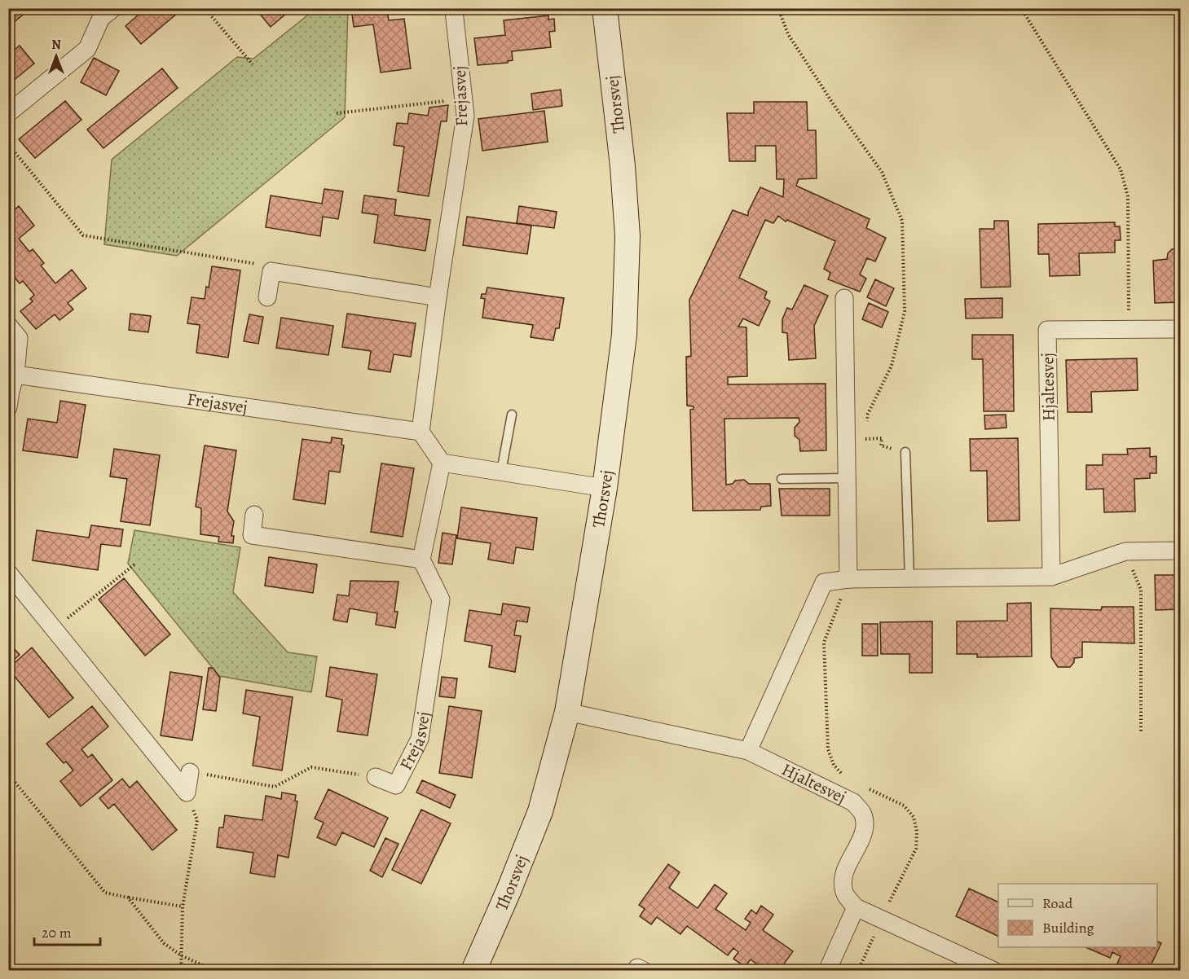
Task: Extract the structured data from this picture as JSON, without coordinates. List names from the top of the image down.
{
  "streets": {
    "street": ["Frejasvej", "Thorsvej", "Hjaltesvej"]
  },
  "crossings": [
    ["Thorsvej", "Hjaltesvej"]
  ],
  "legend": ["Road", "Building"],
  "scale_bar": "20 m",
  "north": "top"
}
